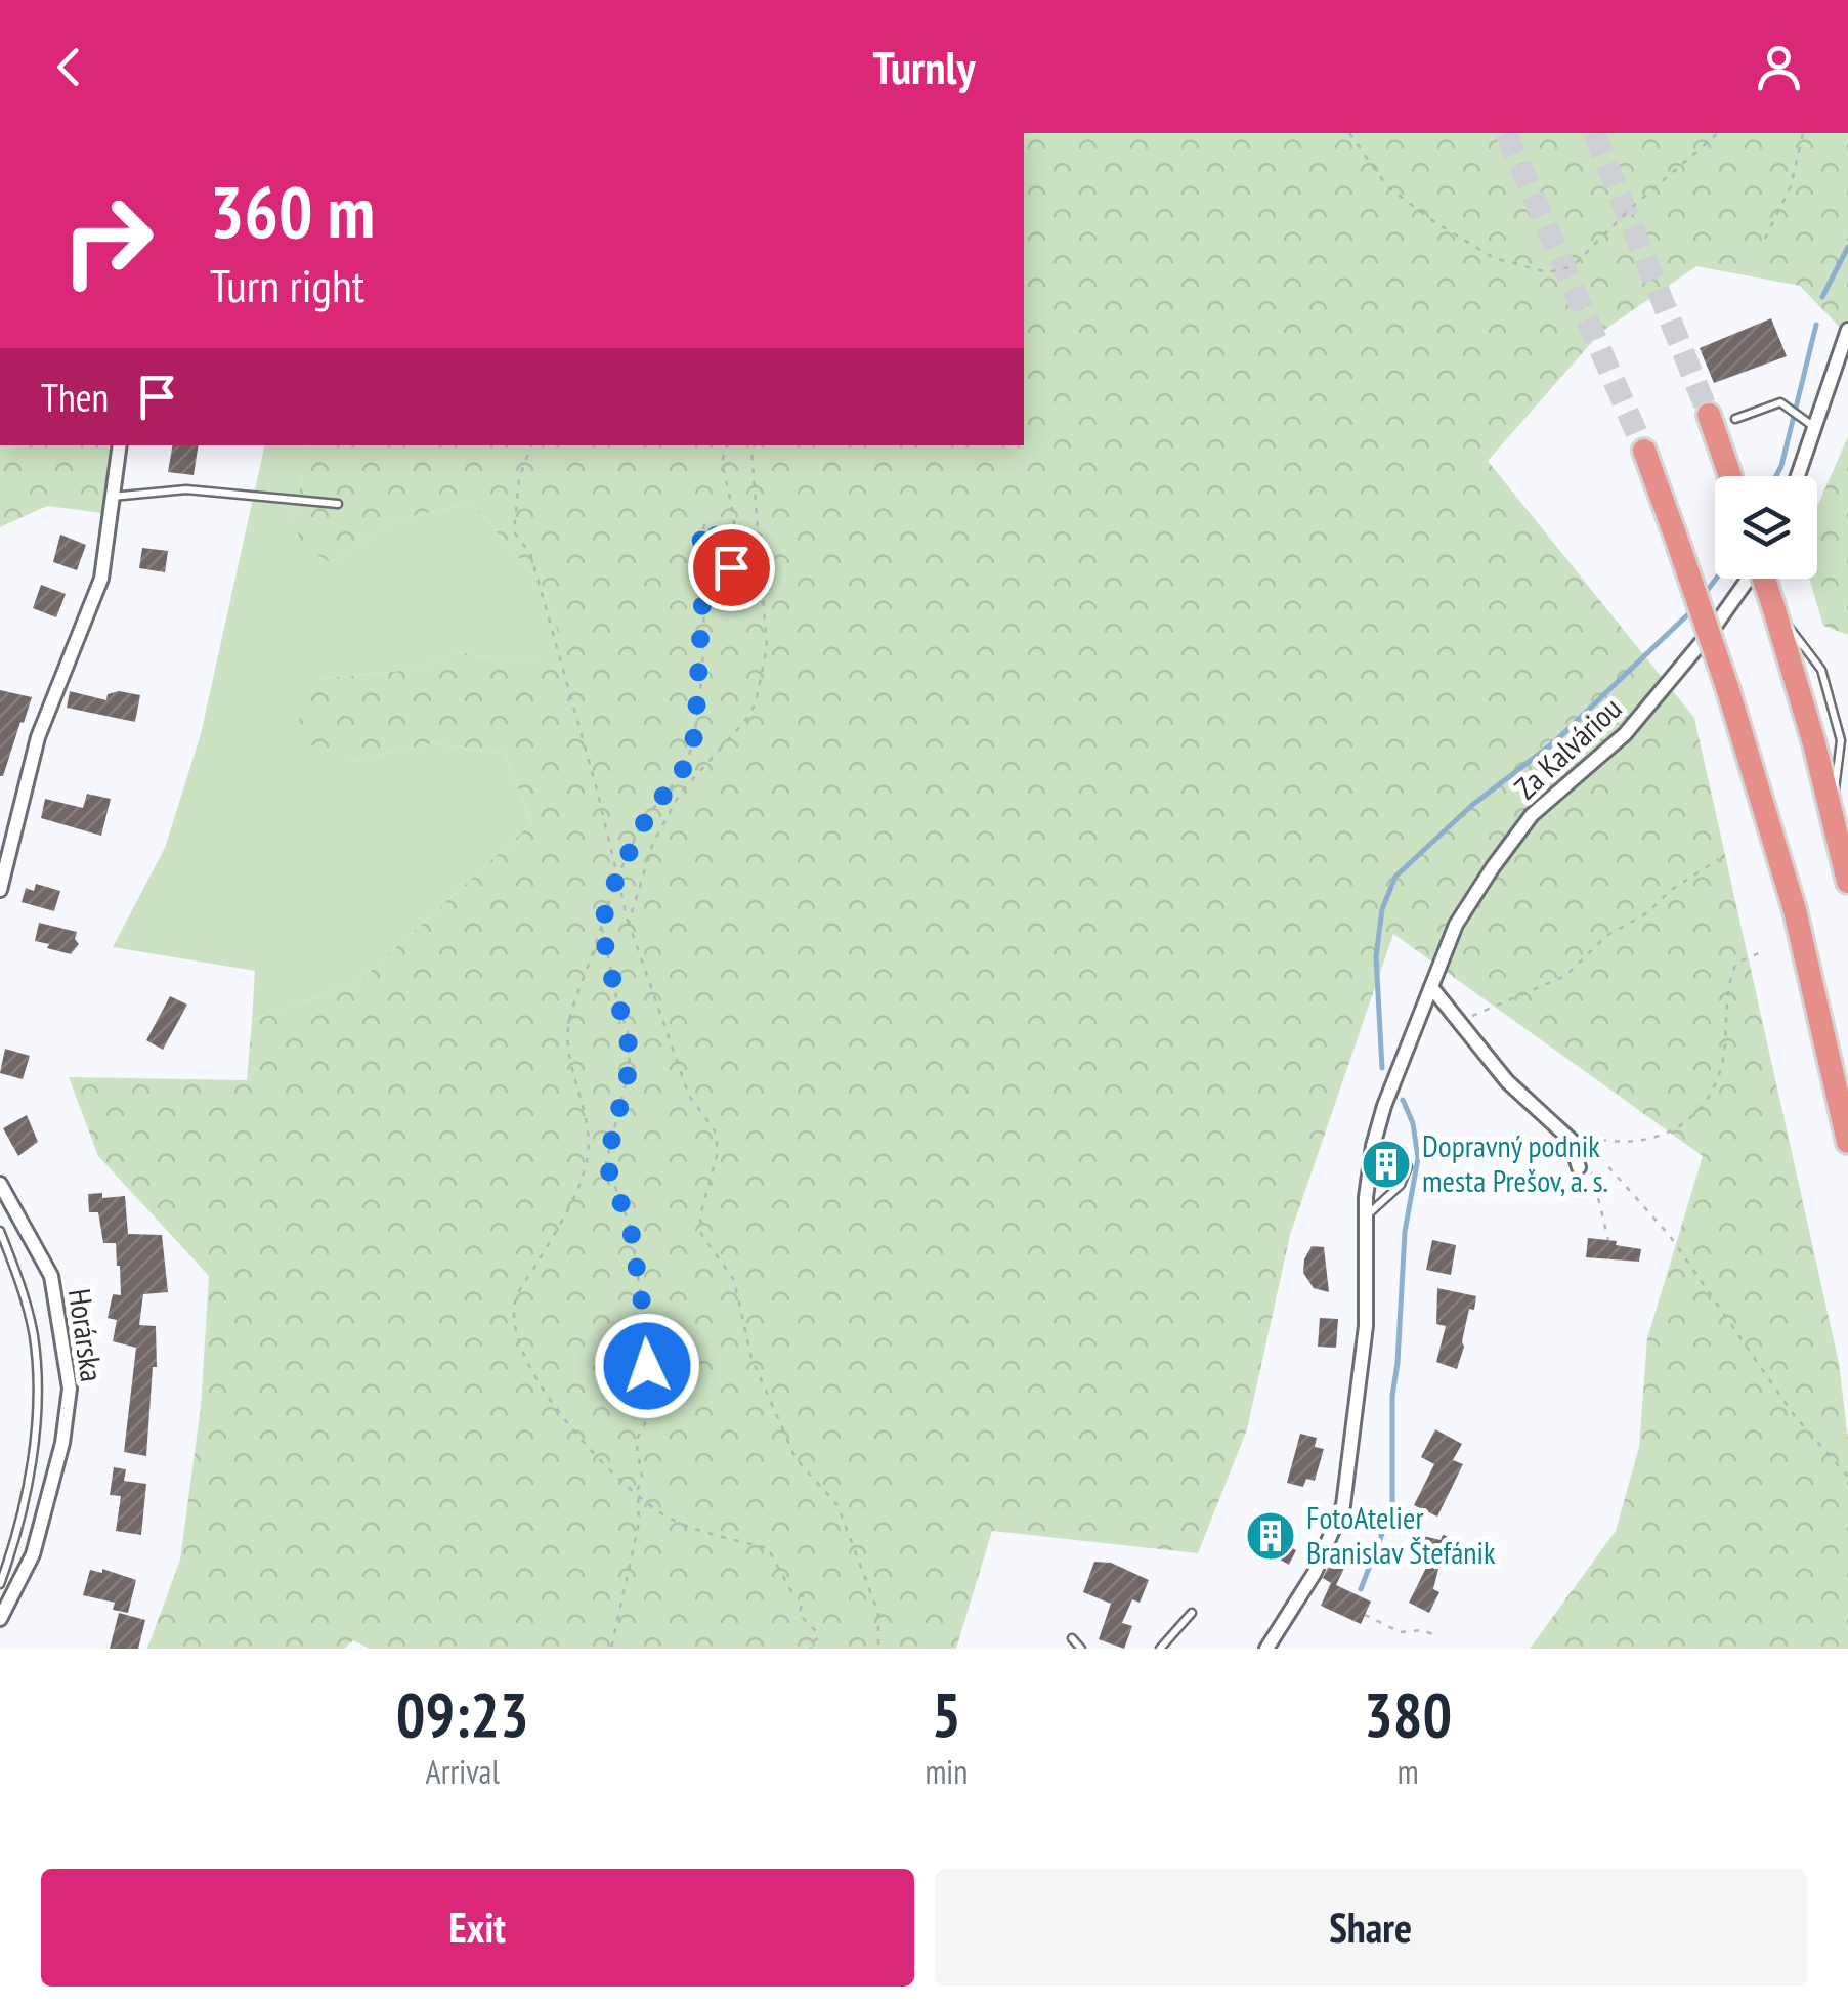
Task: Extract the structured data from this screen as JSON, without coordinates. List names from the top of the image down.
{
  "streets": {
    "street": ["Za Kalváriou", "Horárska"]
  },
  "places": {
    "building": ["Dopravný podnik mesta Prešov, a. s.", "FotoAtelier Branislav Štefánik"]
  },
  "page": {
    "header": "Turnly",
    "turn": ["360 m", "Turn right"],
    "then": "Then",
    "eta": [
      "09:23",
      "Arrival",
      "5",
      "min",
      "380",
      "m"
    ],
    "buttons": ["Exit", "Share"]
  }
}
